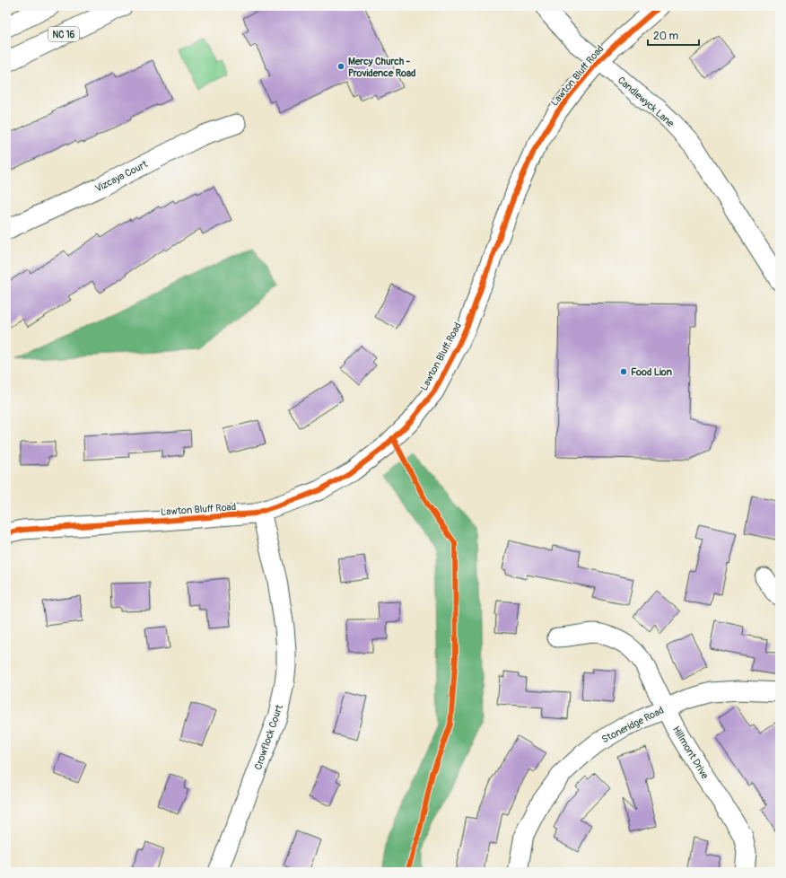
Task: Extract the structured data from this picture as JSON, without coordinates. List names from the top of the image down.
{
  "streets": {
    "main road": ["NC 16"],
    "street": [
      "Lawton Bluff Road",
      "Candlewyck Lane",
      "Vizcaya Court",
      "Stoneridge Road",
      "Crowflock Court",
      "Hillmont Drive"
    ]
  },
  "crossings": [
    ["Lawton Bluff Road", "Candlewyck Lane"],
    ["Lawton Bluff Road", "Crowflock Court"],
    ["Stoneridge Road", "Hillmont Drive"]
  ],
  "places": ["Mercy Church - Providence Road", "Food Lion"],
  "scale_bar": "20 m"
}
